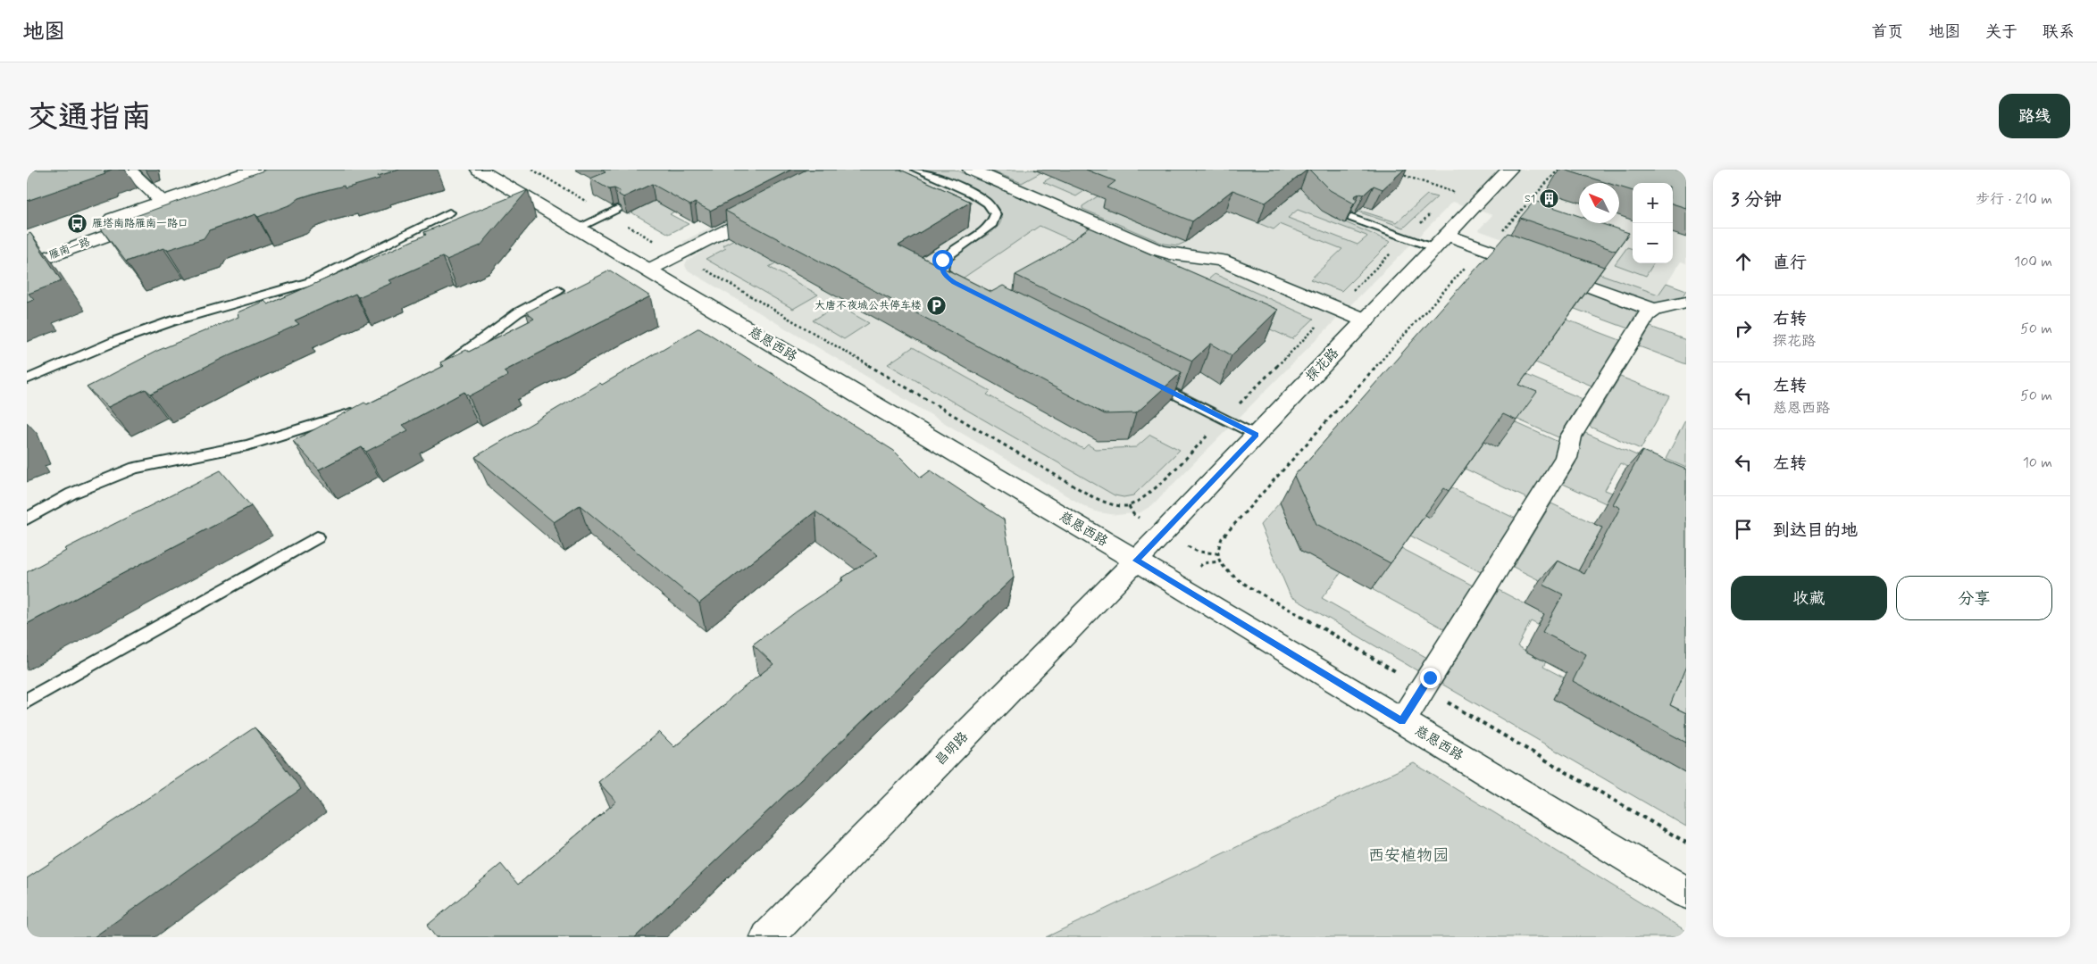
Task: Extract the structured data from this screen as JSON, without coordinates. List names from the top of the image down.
{
  "streets": {
    "street": [
      "雁南一路",
      "慈恩西路",
      "探花路",
      "昌明路"
    ]
  },
  "crossings": [
    ["慈恩西路", "探花路"],
    ["慈恩西路", "昌明路"],
    ["探花路", "昌明路"]
  ],
  "parks": ["西安植物园"],
  "places": {
    "building": ["S1"],
    "bus stop": ["雁塔南路雁南一路口"],
    "parking": ["大唐不夜城公共停车楼"]
  },
  "north": "top left",
  "page": {
    "header": "地图",
    "nav": [
      "首页",
      "地图",
      "关于",
      "联系"
    ],
    "buttons": [
      "路线",
      ["收藏", "分享"]
    ],
    "title": "交通指南",
    "heading": ["3 分钟", "步行 · 210 m"],
    "map_buttons": ["+", "−"],
    "list": [
      ["直行", "100 m"],
      ["右转", "探花路", "50 m"],
      ["左转", "慈恩西路", "50 m"],
      ["左转", "10 m"],
      "到达目的地"
    ]
  }
}
